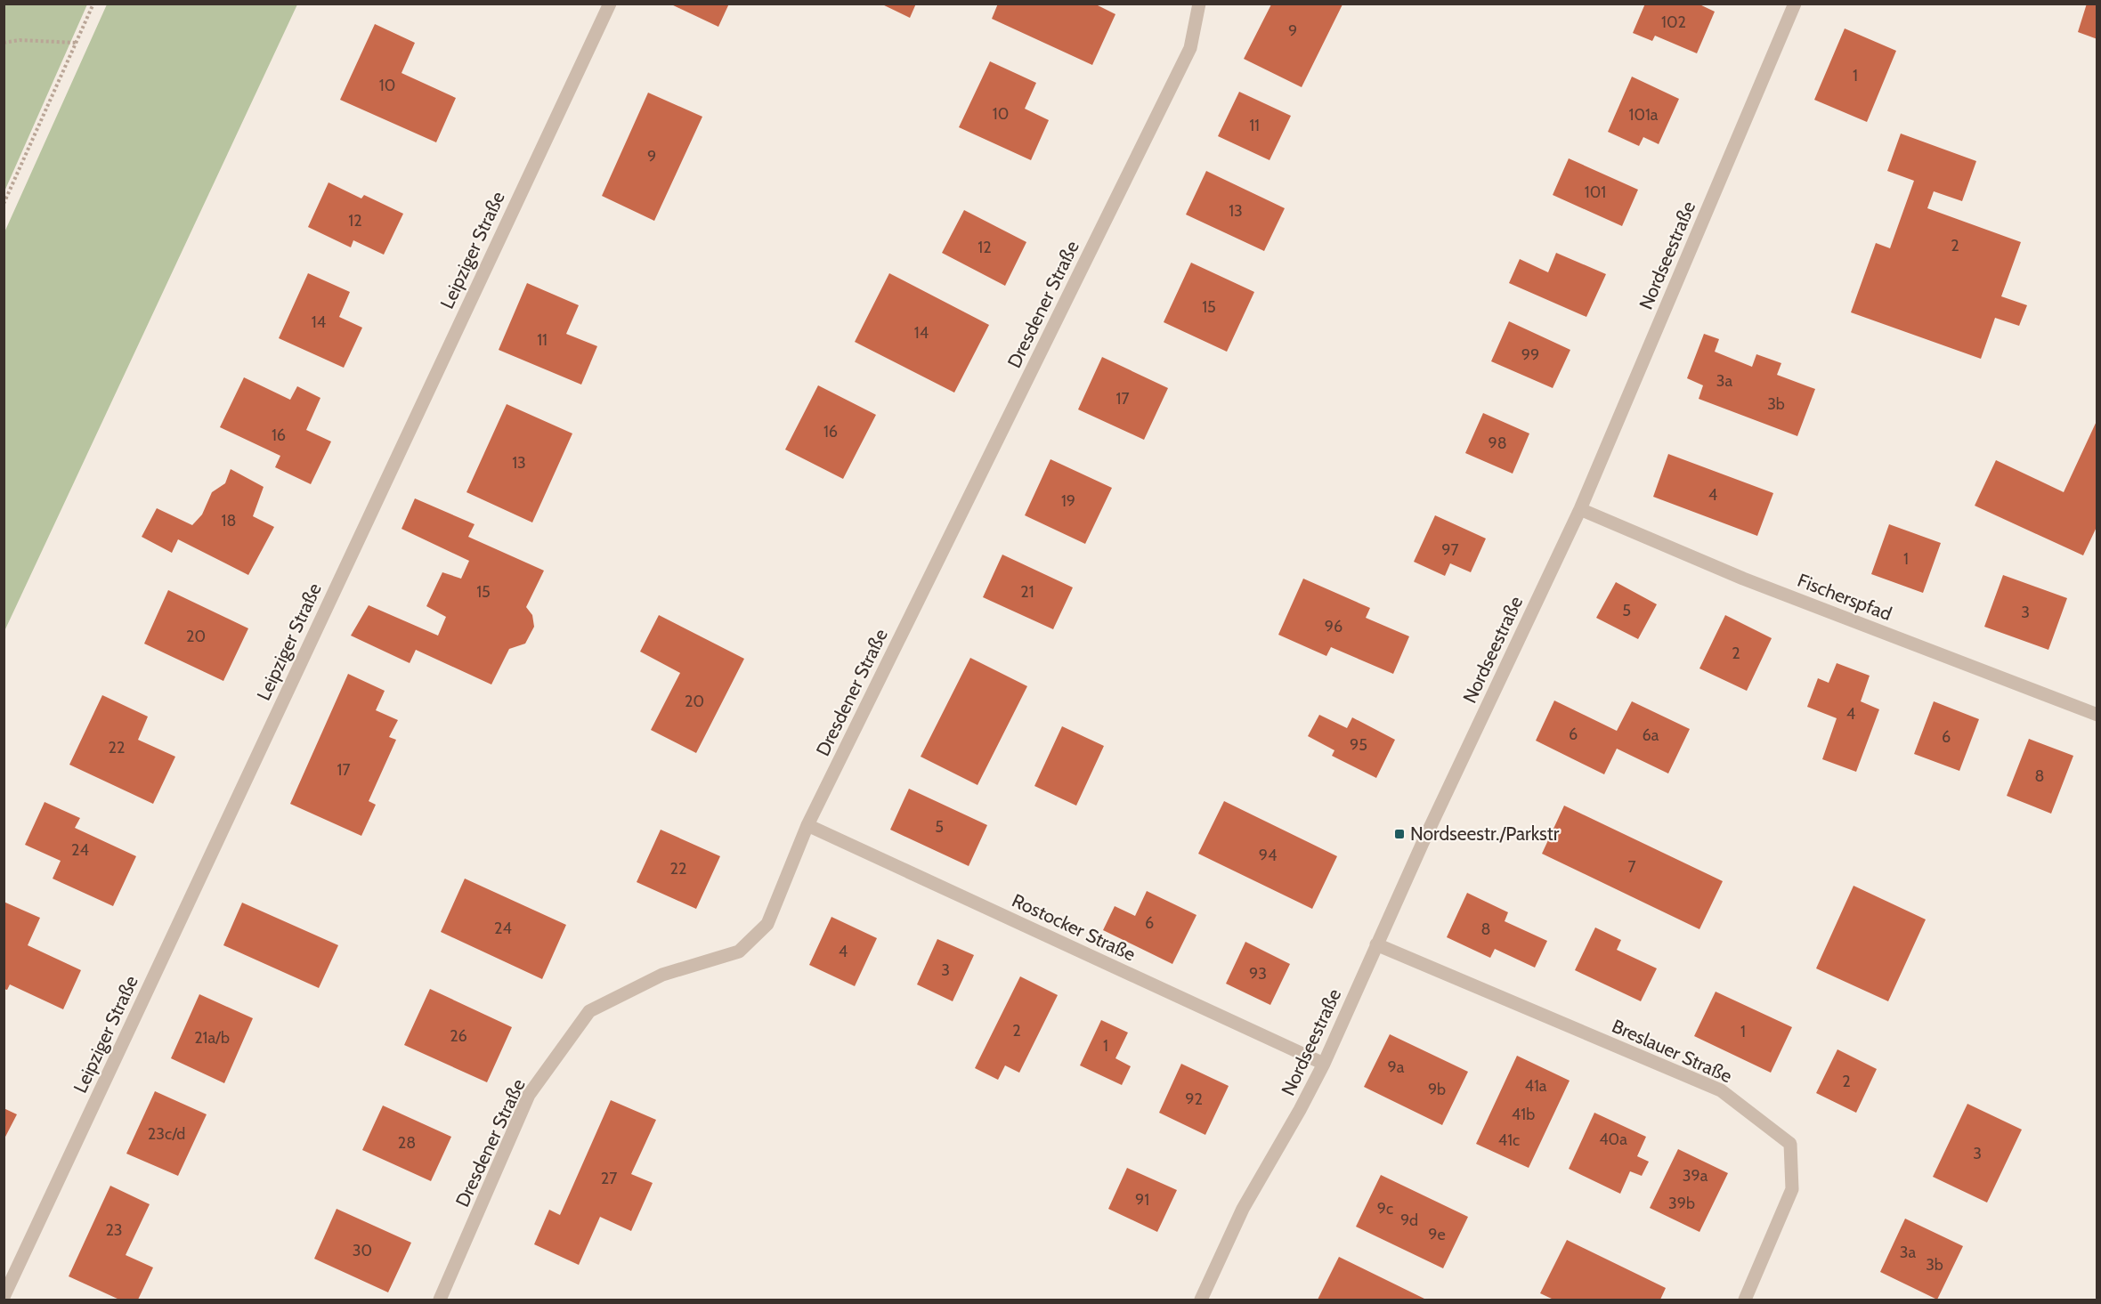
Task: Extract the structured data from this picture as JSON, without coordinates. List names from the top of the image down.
{
  "streets": {
    "street": [
      "Leipziger Straße",
      "Nordseestraße",
      "Dresdener Straße",
      "Fischerspfad",
      "Rostocker Straße",
      "Breslauer Straße"
    ]
  },
  "crossings": [
    ["Nordseestraße", "Fischerspfad"],
    ["Nordseestraße", "Rostocker Straße"],
    ["Nordseestraße", "Breslauer Straße"],
    ["Dresdener Straße", "Rostocker Straße"]
  ],
  "places": {
    "transit": ["Nordseestr./Parkstr"]
  },
  "house_numbers": [
    "102",
    "9",
    "1",
    "10",
    "10",
    "101a",
    "11",
    "9",
    "101",
    "13",
    "12",
    "2",
    "12",
    "15",
    "14",
    "14",
    "11",
    "99",
    "3a",
    "17",
    "3b",
    "16",
    "16",
    "98",
    "13",
    "4",
    "19",
    "18",
    "97",
    "1",
    "15",
    "21",
    "5",
    "3",
    "96",
    "20",
    "2",
    "20",
    "4",
    "6",
    "6a",
    "6",
    "95",
    "22",
    "17",
    "8",
    "5",
    "24",
    "94",
    "7",
    "22",
    "6",
    "24",
    "8",
    "4",
    "3",
    "93",
    "2",
    "1",
    "26",
    "21a/b",
    "1",
    "9a",
    "2",
    "41a",
    "9b",
    "92",
    "41b",
    "23c/d",
    "40a",
    "41c",
    "28",
    "3",
    "39a",
    "27",
    "91",
    "39b",
    "9c",
    "9d",
    "23",
    "9e",
    "30",
    "3a",
    "3b"
  ]
}
